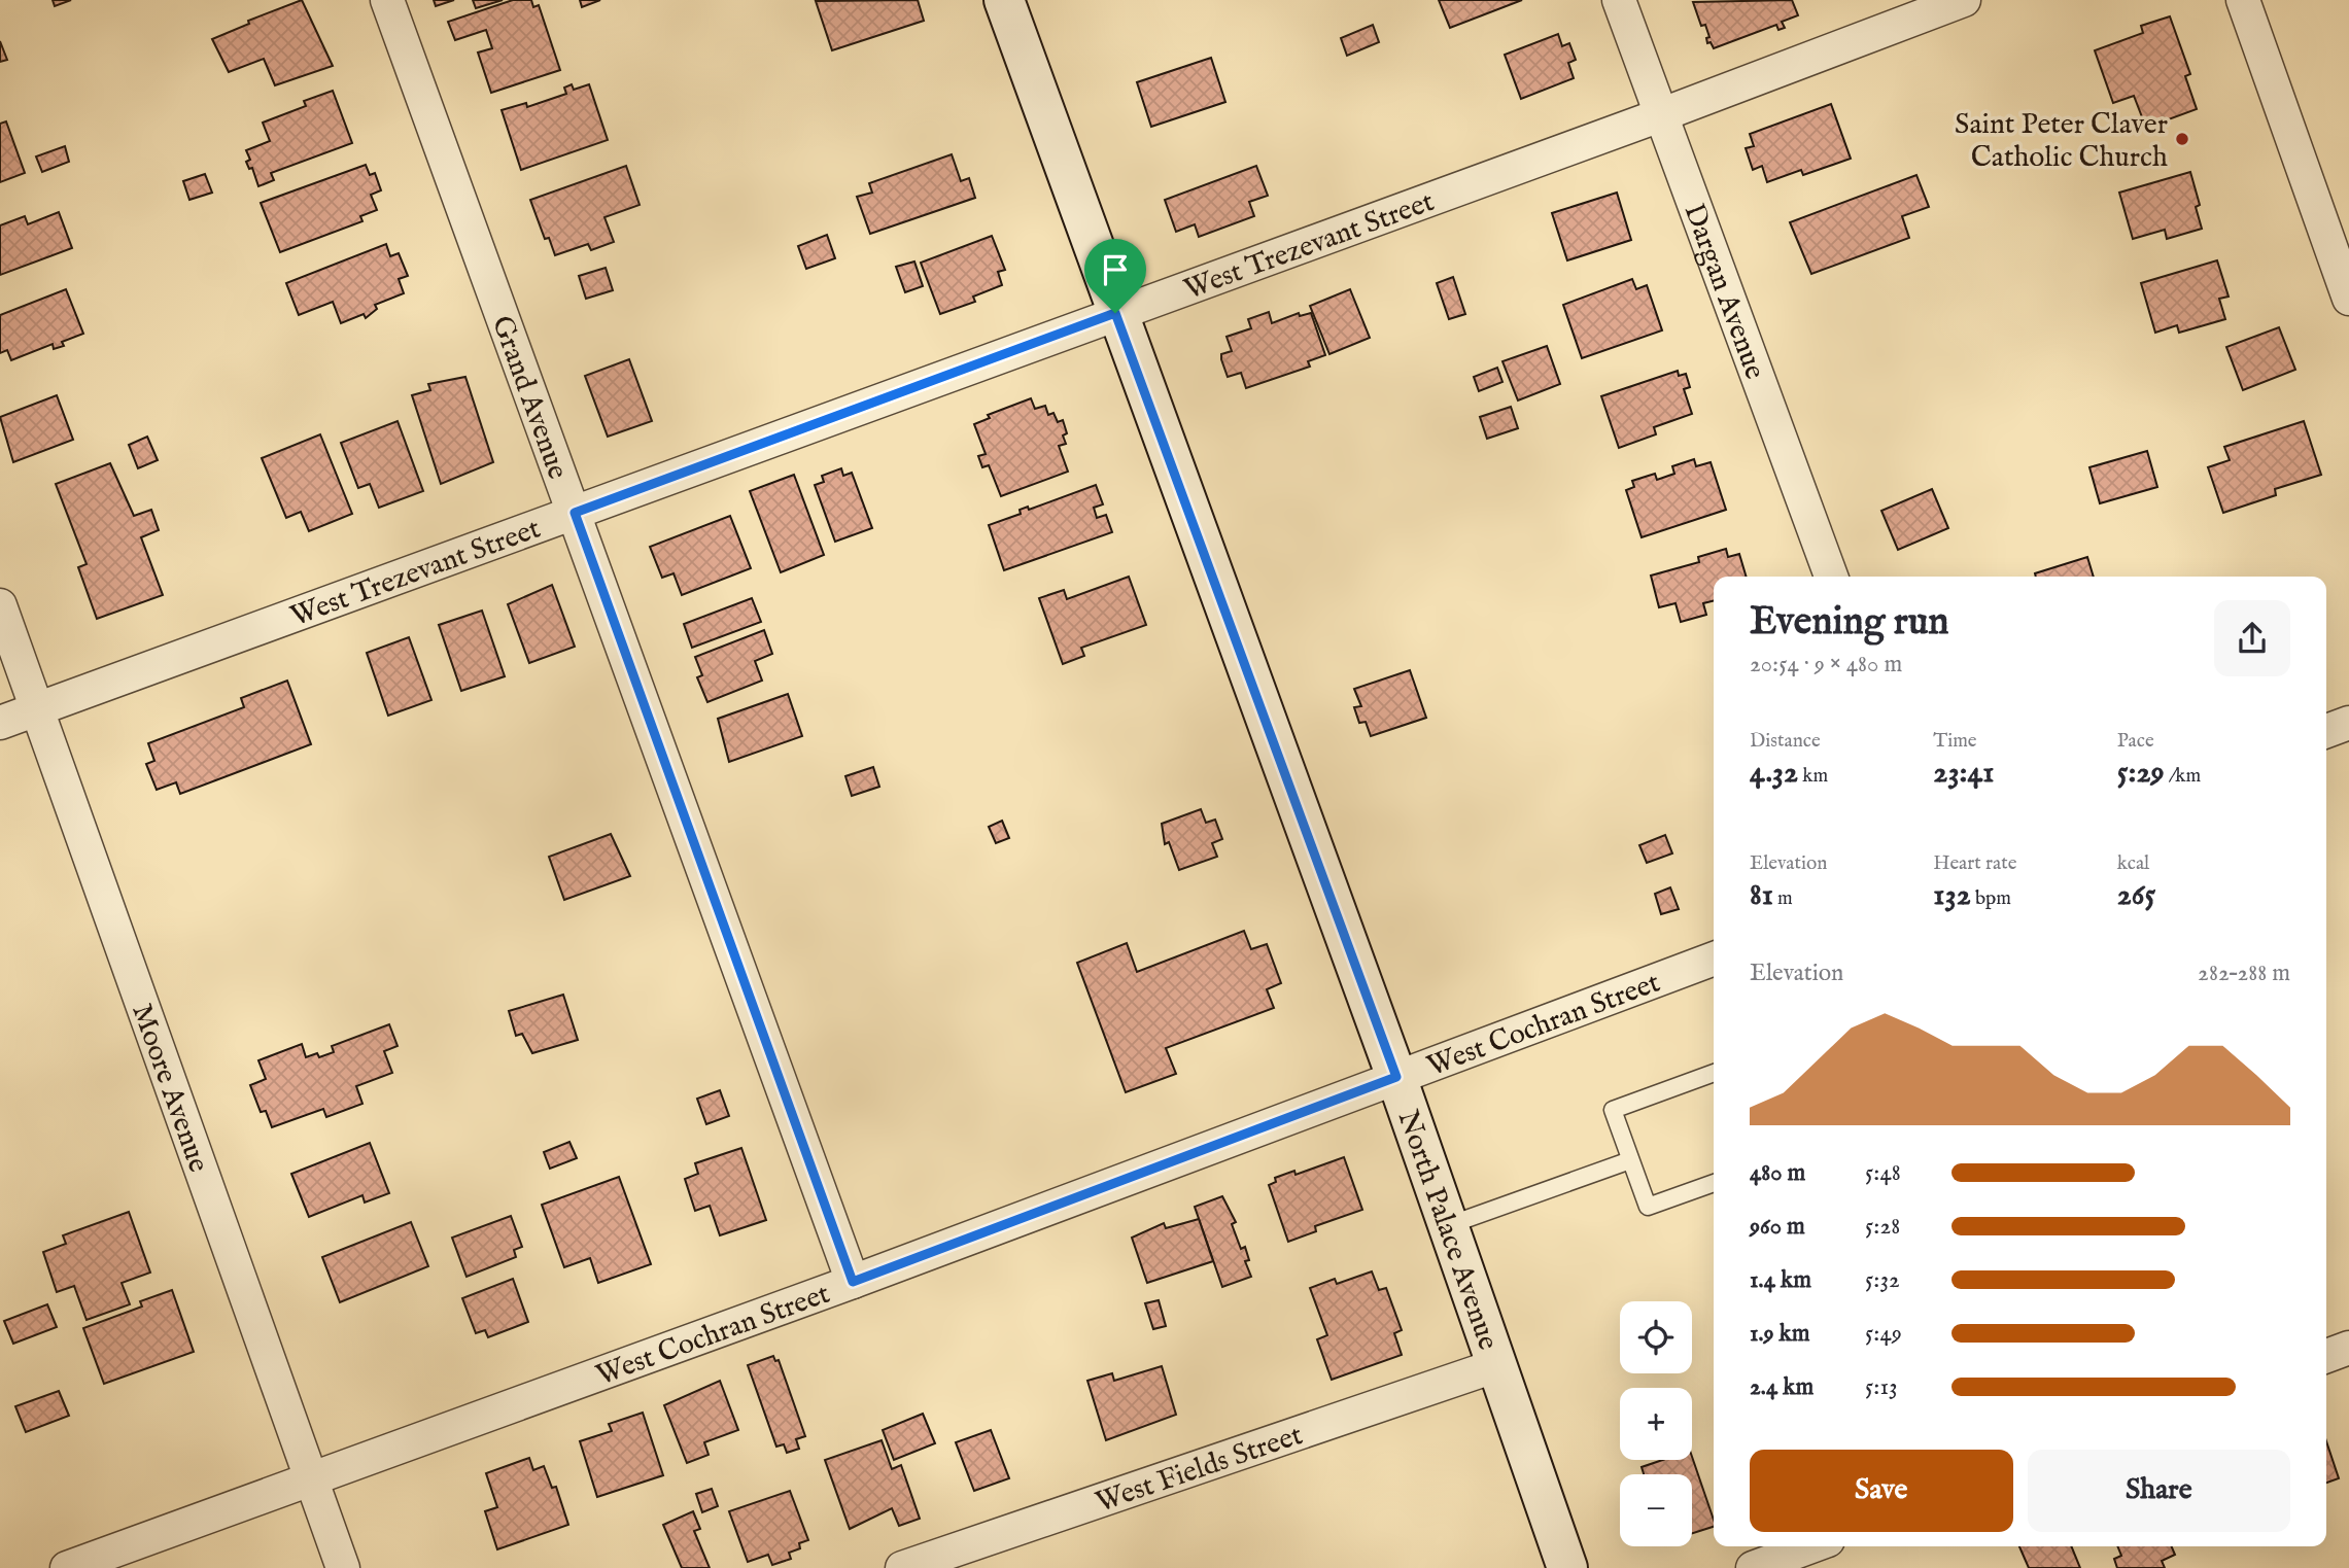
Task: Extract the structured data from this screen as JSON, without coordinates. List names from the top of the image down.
{
  "streets": {
    "street": [
      "West Trezevant Street",
      "Dargan Avenue",
      "Grand Avenue",
      "West Cochran Street",
      "Moore Avenue",
      "North Palace Avenue",
      "West Fields Street"
    ]
  },
  "crossings": [
    ["West Trezevant Street", "Dargan Avenue"],
    ["West Trezevant Street", "Grand Avenue"],
    ["West Trezevant Street", "Moore Avenue"],
    ["West Trezevant Street", "North Palace Avenue"],
    ["Grand Avenue", "West Cochran Street"],
    ["West Cochran Street", "Moore Avenue"],
    ["West Cochran Street", "North Palace Avenue"],
    ["North Palace Avenue", "West Fields Street"]
  ],
  "places": ["Saint Peter Claver Catholic Church"],
  "page": {
    "heading": ["Evening run", "20:54 · 9 × 480 m"],
    "stats": [
      ["Distance", "4.32 km"],
      ["Time", "23:41"],
      ["Pace", "5:29 /km"],
      ["Elevation", "81 m"],
      ["Heart rate", "132 bpm"],
      ["kcal", "265"]
    ],
    "chart": ["Elevation", "282–288 m"],
    "list": [
      {
        "name": "480 m",
        "note": "5:48"
      },
      {
        "name": "960 m",
        "note": "5:28"
      },
      {
        "name": "1.4 km",
        "note": "5:32"
      },
      {
        "name": "1.9 km",
        "note": "5:49"
      },
      {
        "name": "2.4 km",
        "note": "5:13"
      }
    ],
    "map_buttons": ["+", "−"],
    "buttons": ["Save", "Share"]
  }
}
